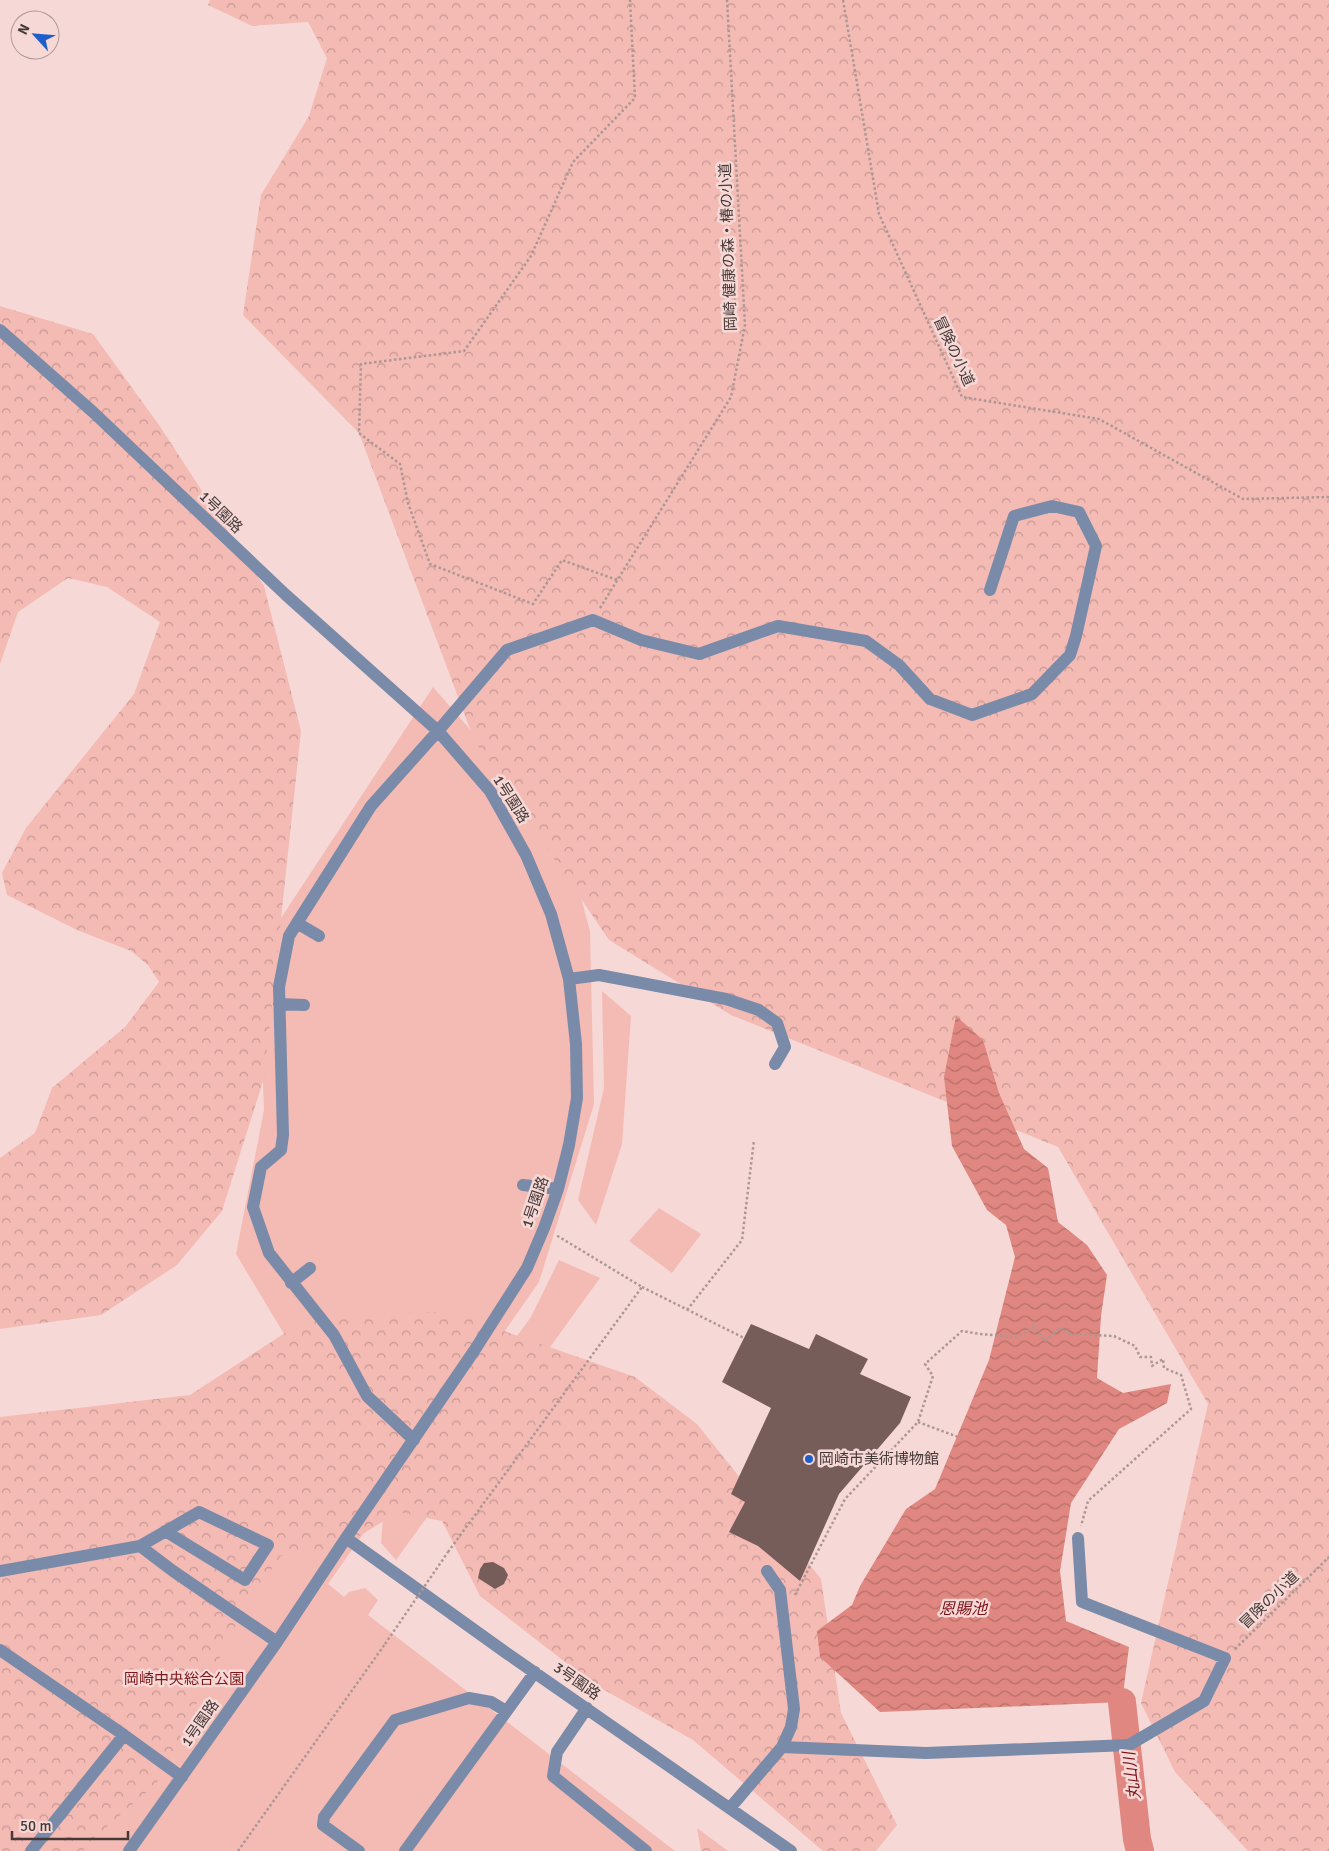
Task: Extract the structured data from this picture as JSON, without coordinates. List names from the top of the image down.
{
  "streets": {
    "street": ["1号園路", "3号園路"],
    "path": ["岡崎 健康の森・椿の小道", "冒険の小道"]
  },
  "crossings": [
    ["1号園路", "3号園路"]
  ],
  "water": ["恩賜池", "丸山川"],
  "parks": ["岡崎中央総合公園"],
  "places": ["岡崎市美術博物館"],
  "scale_bar": "50 m",
  "north": "top left"
}
